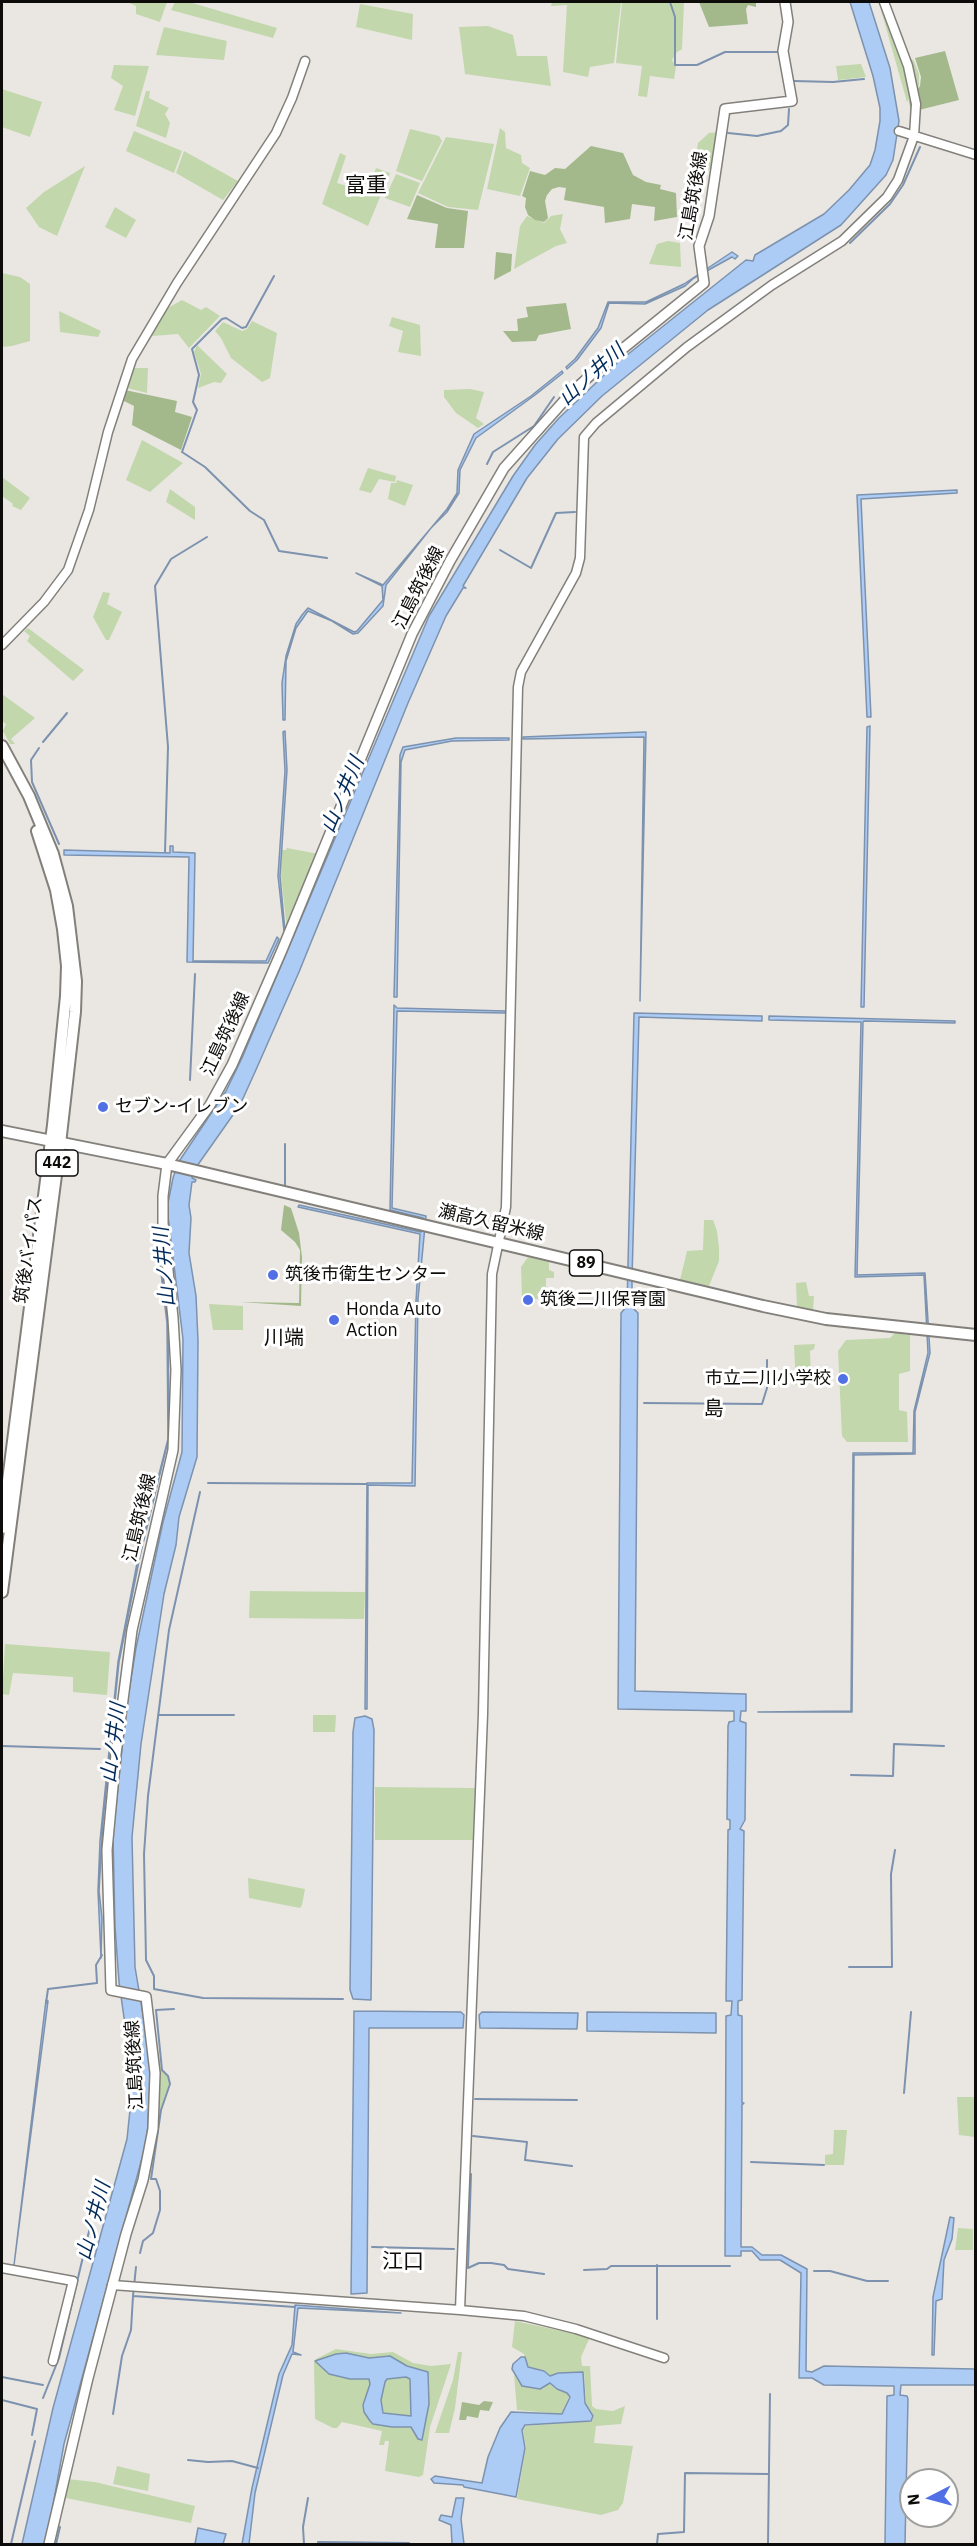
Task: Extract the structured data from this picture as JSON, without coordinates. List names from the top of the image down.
{
  "streets": {
    "main road": [
      "江島筑後線",
      "442",
      "瀬高久留米線",
      "筑後バイパス",
      "89"
    ]
  },
  "crossings": [
    ["江島筑後線", "瀬高久留米線"],
    ["瀬高久留米線", "筑後バイパス"]
  ],
  "districts": [
    "富重",
    "川端",
    "島",
    "江口"
  ],
  "water": ["山ノ井川"],
  "places": [
    "セブン-イレブン",
    "筑後市衛生センター",
    "筑後二川保育園",
    "Honda Auto Action",
    "市立二川小学校"
  ],
  "north": "left"
}
